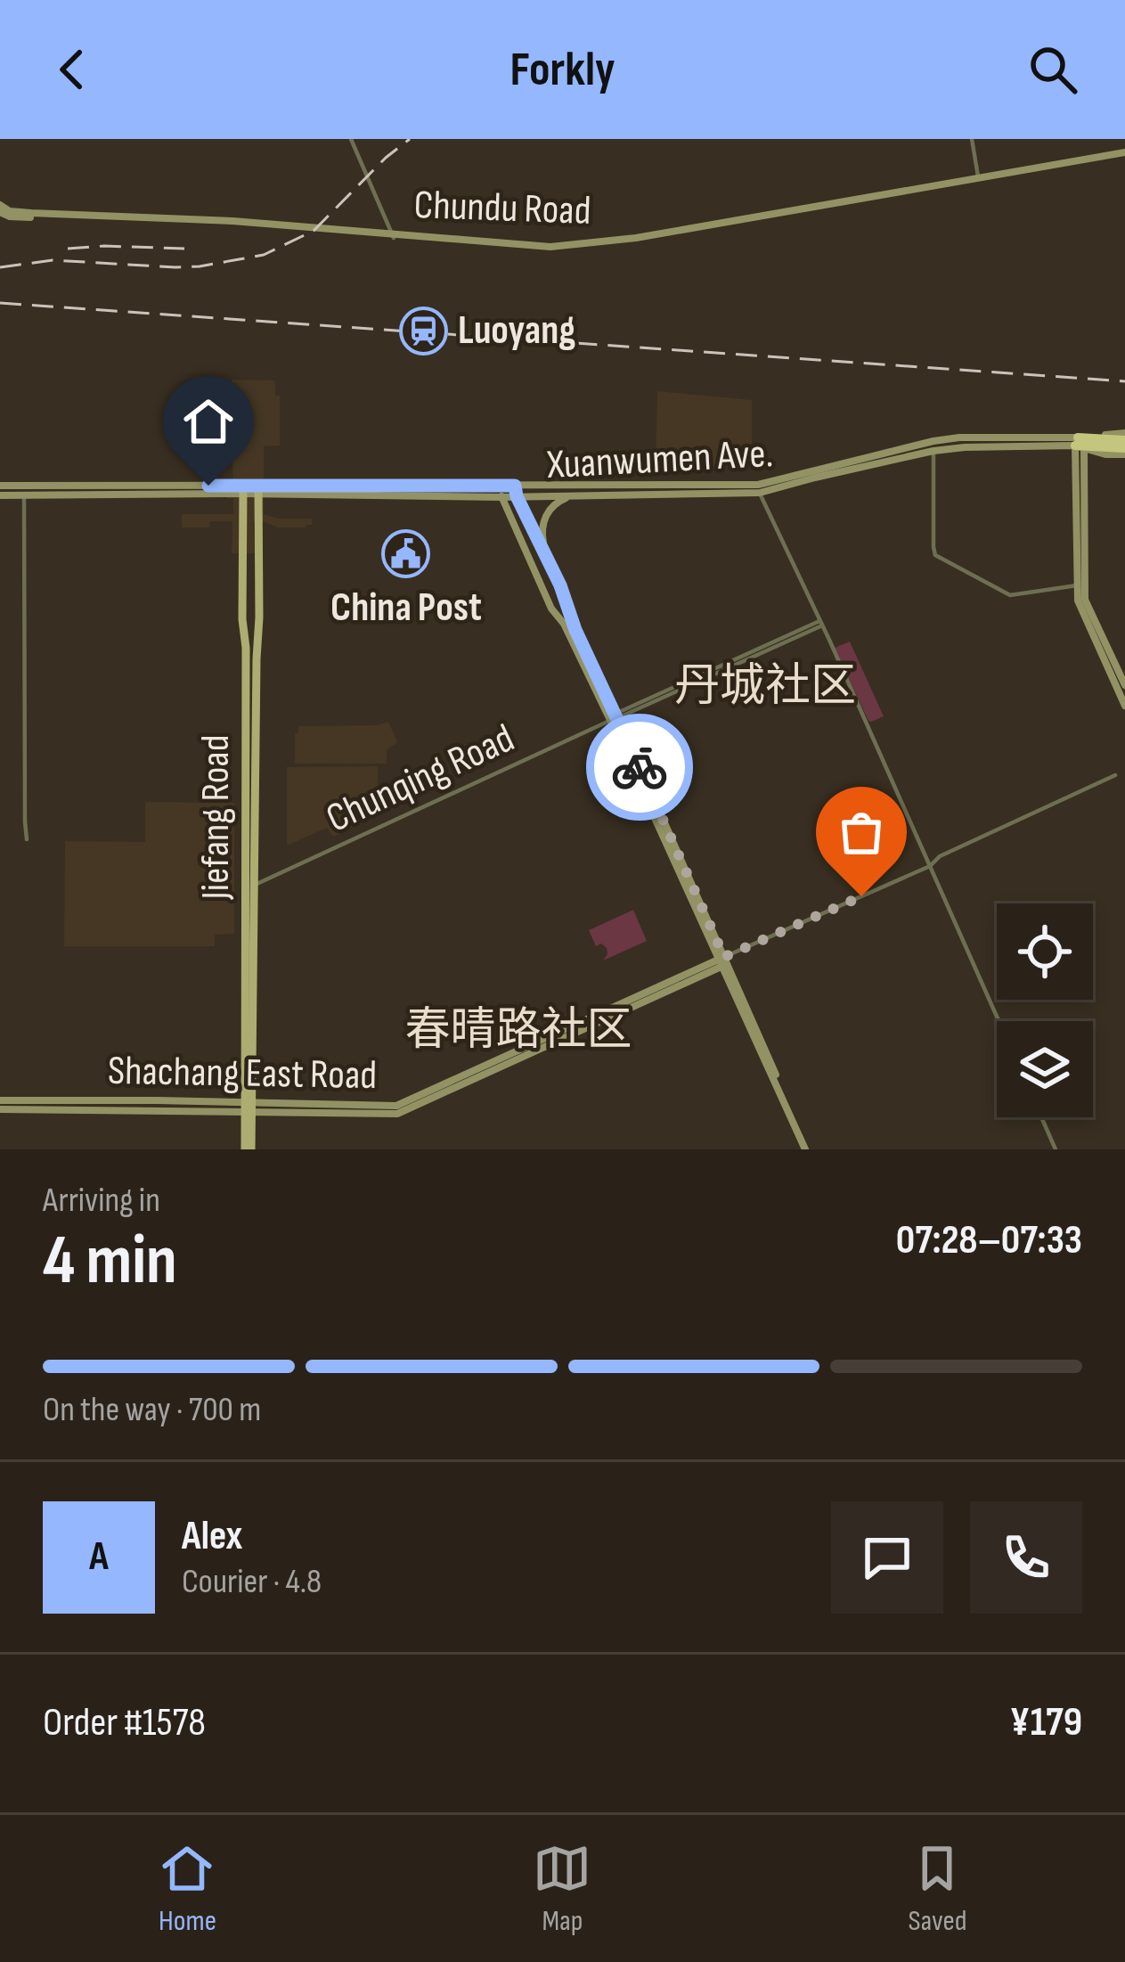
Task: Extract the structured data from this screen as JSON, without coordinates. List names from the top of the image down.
{
  "streets": {
    "main road": [
      "Chundu Road",
      "Xuanwumen Ave.",
      "Jiefang Road",
      "Shachang East Road"
    ],
    "street": ["Chunqing Road"]
  },
  "crossings": [
    ["Xuanwumen Ave.", "Jiefang Road"],
    ["Chunqing Road", "Jiefang Road"],
    ["Jiefang Road", "Shachang East Road"]
  ],
  "districts": ["丹城社区", "春晴路社区"],
  "places": {
    "station": ["Luoyang"],
    "public building": ["China Post"]
  },
  "page": {
    "header": "Forkly",
    "heading": ["4 min", "Arriving in", "07:28–07:33"],
    "panel": [
      "Alex",
      "Courier · 4.8",
      "Order #1578",
      "¥179"
    ],
    "bar": "On the way · 700 m",
    "round": "A",
    "tabs": ["Home", "Map", "Saved"]
  }
}
